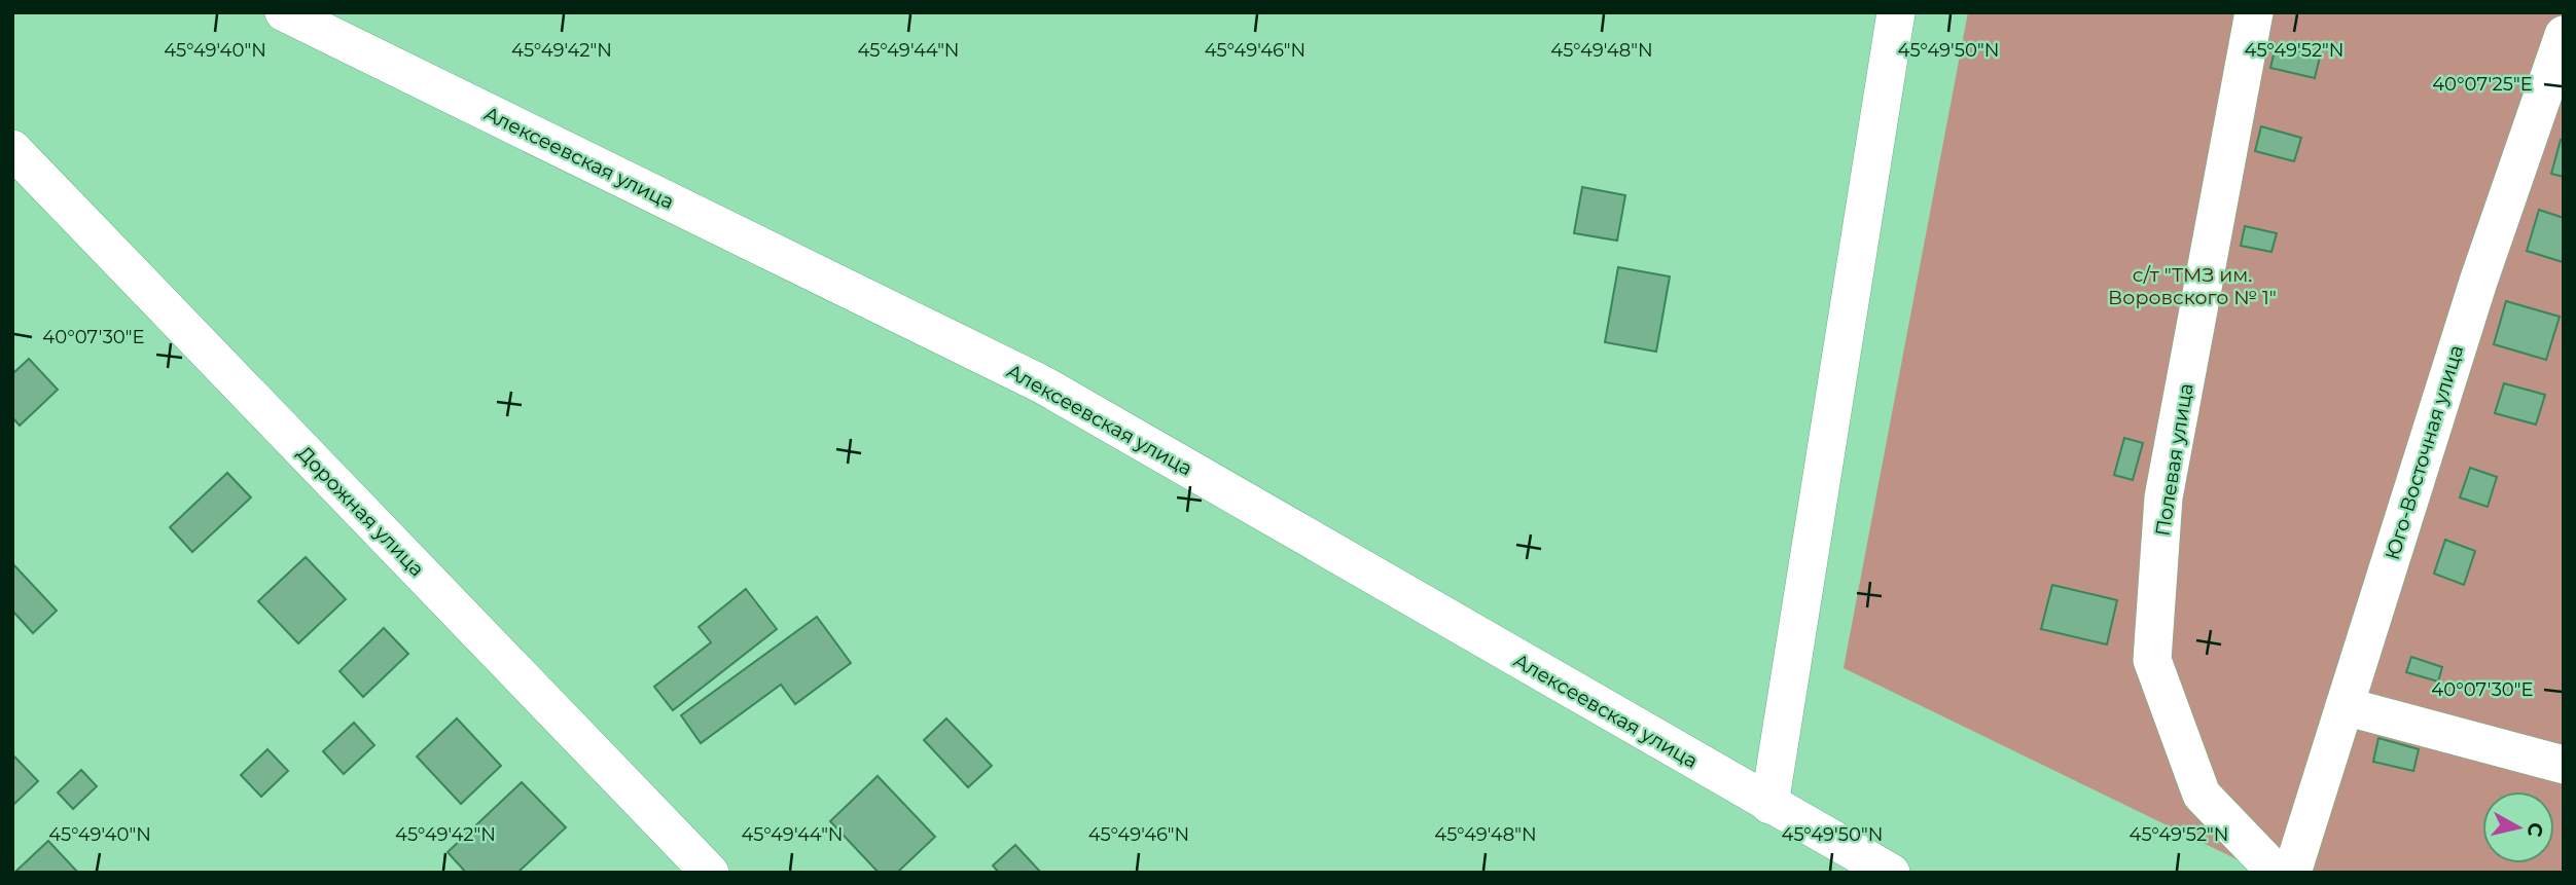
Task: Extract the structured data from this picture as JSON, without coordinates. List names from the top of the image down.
{
  "streets": {
    "street": [
      "Алексеевская улица",
      "Юго-Восточная улица",
      "Полевая улица",
      "Дорожная улица"
    ]
  },
  "parks": ["с/т \"ТМЗ им. Воровского № 1\""],
  "north": "right",
  "coordinates": [
    "45°49'40\"N",
    "45°49'42\"N",
    "45°49'44\"N",
    "45°49'46\"N",
    "45°49'48\"N",
    "45°49'50\"N",
    "45°49'52\"N",
    "40°07'25\"E",
    "40°07'30\"E"
  ]
}
